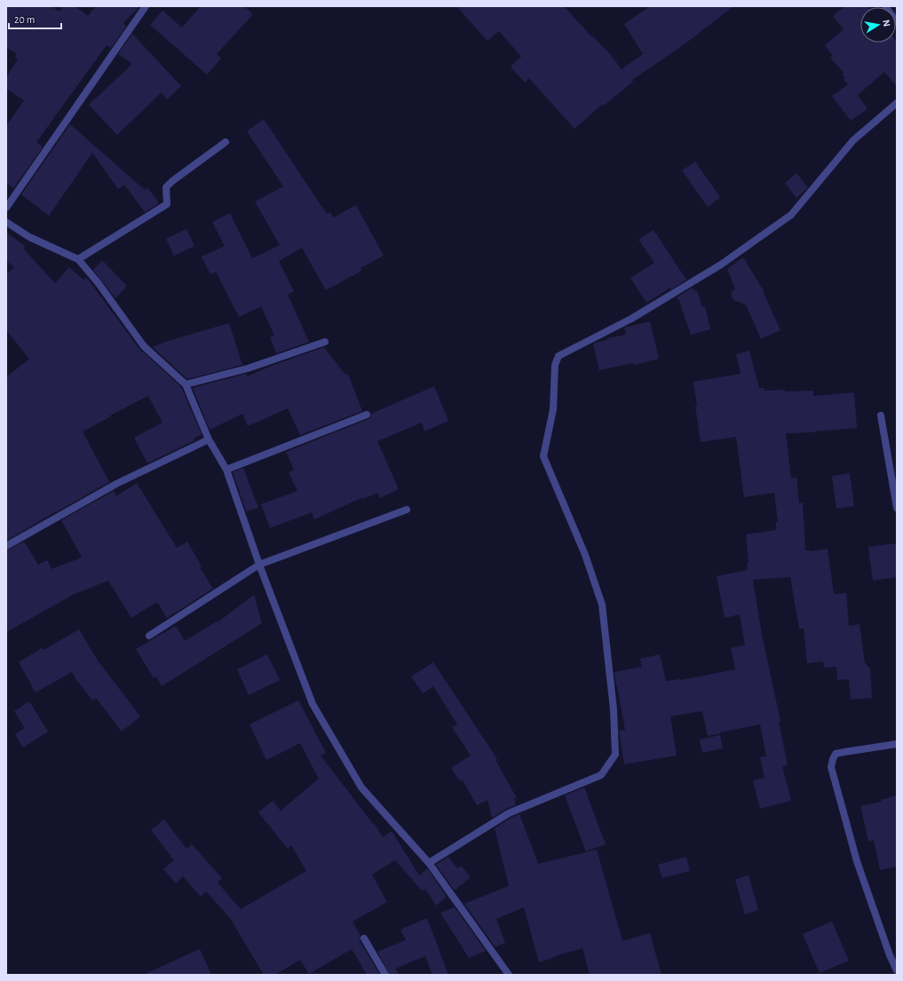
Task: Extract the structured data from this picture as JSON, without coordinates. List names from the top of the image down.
{
  "scale_bar": "20 m",
  "north": "right"
}
